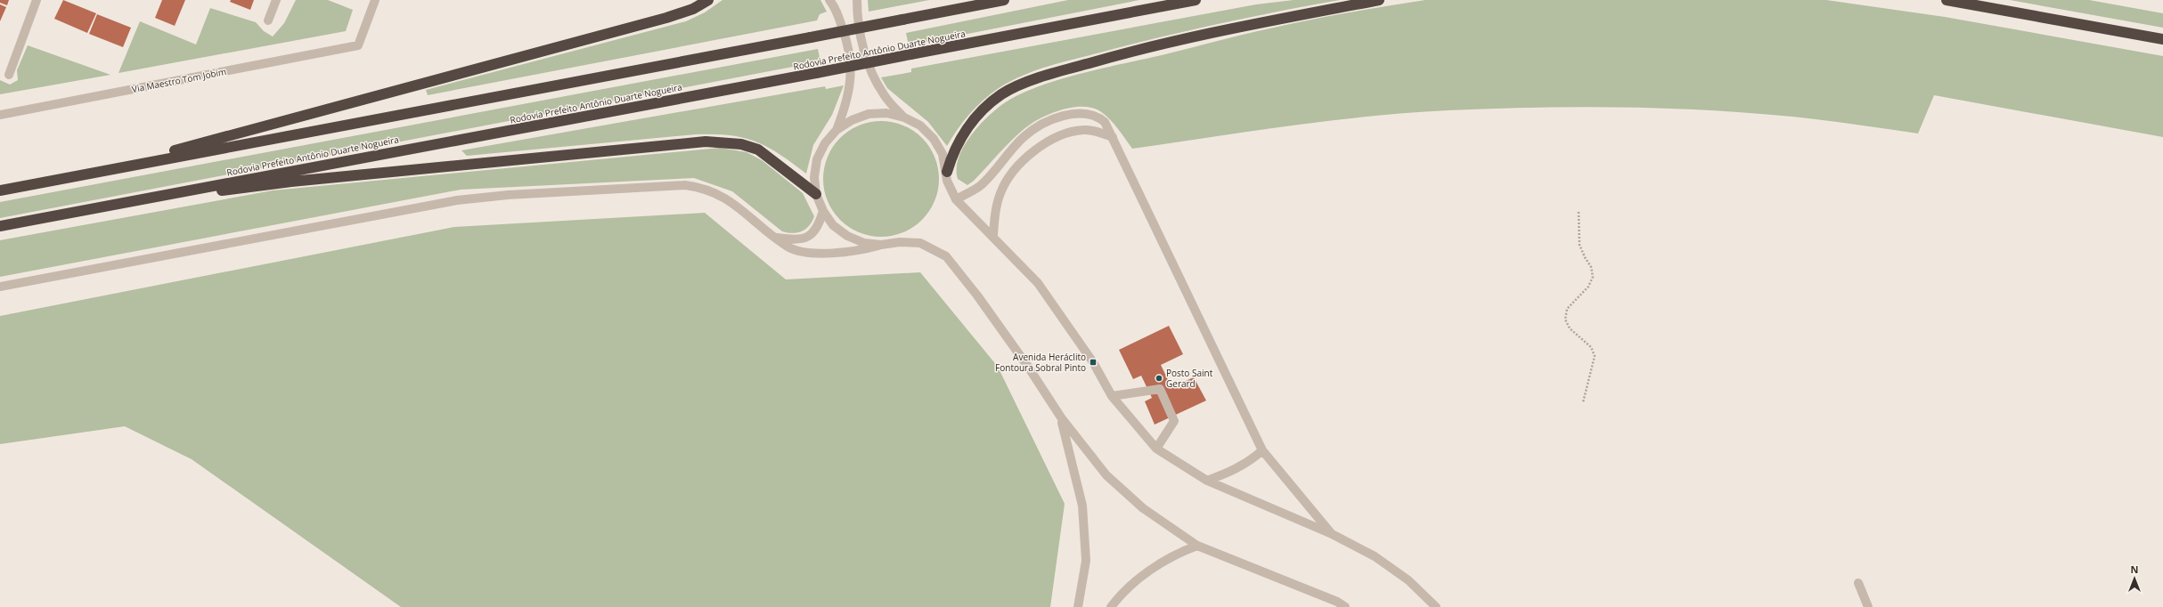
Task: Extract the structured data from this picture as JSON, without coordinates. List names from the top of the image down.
{
  "streets": {
    "highway": ["Rodovia Prefeito Antônio Duarte Nogueira"],
    "street": ["Via Maestro Tom Jobim"]
  },
  "places": {
    "transit": ["Avenida Heráclito Fontoura Sobral Pinto"],
    "other": ["Posto Saint Gerard"]
  },
  "north": "top"
}
